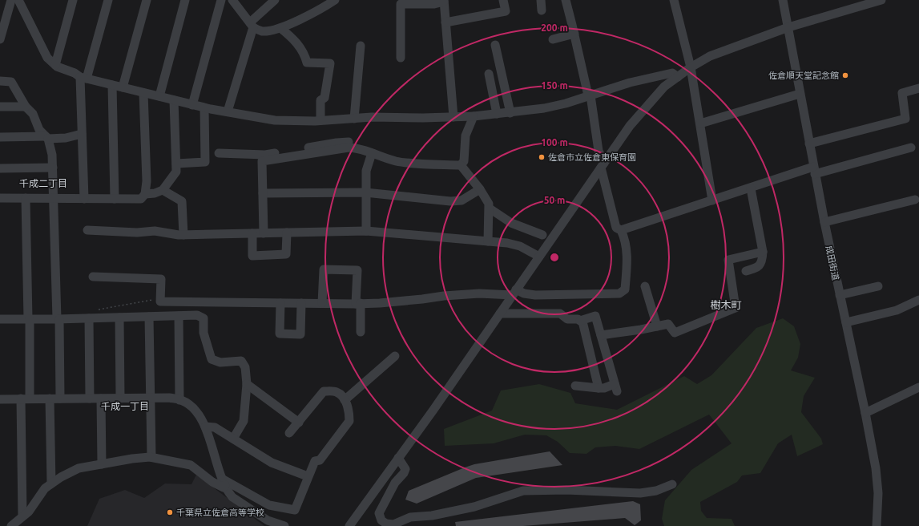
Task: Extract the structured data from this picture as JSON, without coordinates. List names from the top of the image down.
{
  "streets": {
    "street": ["成田街道"]
  },
  "districts": ["千成二丁目", "樹木町", "千成一丁目"],
  "places": ["佐倉順天堂記念館", "佐倉市立佐倉東保育園", "千葉県立佐倉高等学校"],
  "rings": [
    "200 m",
    "150 m",
    "100 m",
    "50 m"
  ]
}
